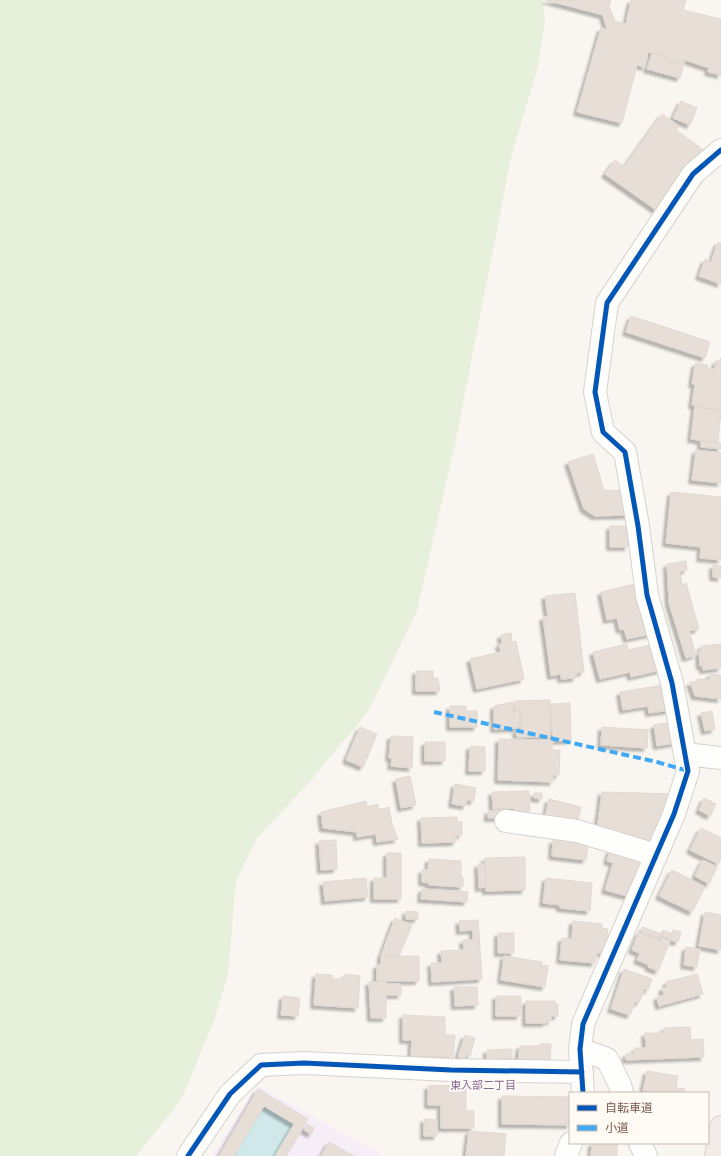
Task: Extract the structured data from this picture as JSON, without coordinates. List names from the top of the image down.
{
  "districts": ["東入部二丁目"],
  "legend": ["自転車道", "小道"]
}
